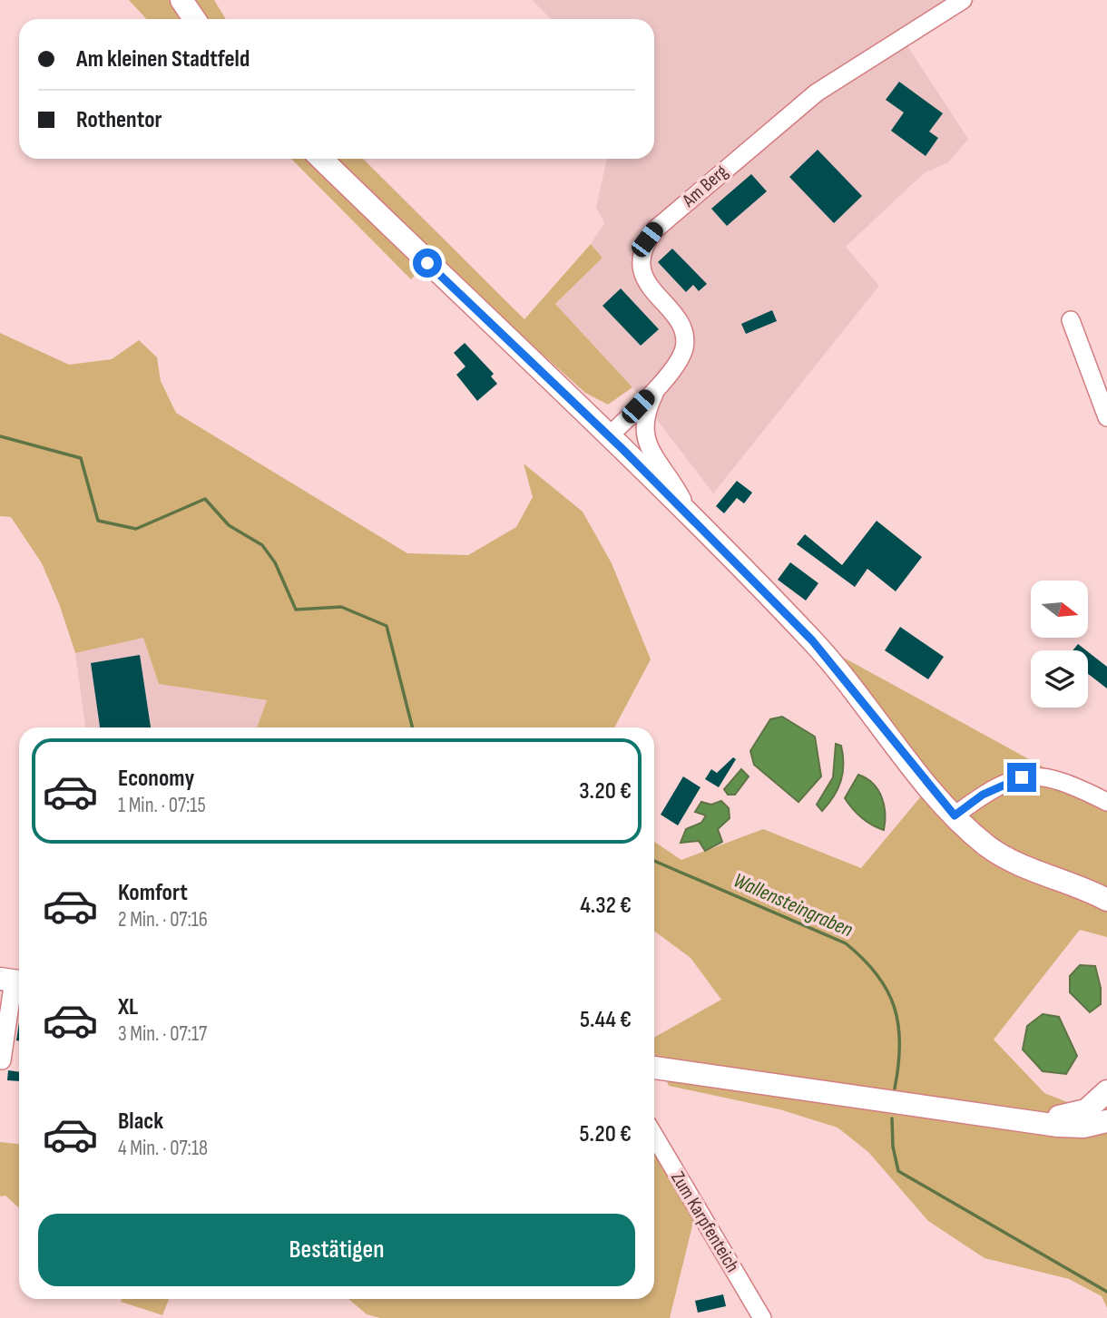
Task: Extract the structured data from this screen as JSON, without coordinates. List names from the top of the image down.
{
  "streets": {
    "street": ["Am Berg", "Zum Karpfenteich"]
  },
  "water": ["Wallensteingraben"],
  "north": "right",
  "page": {
    "banner": ["Am kleinen Stadtfeld", "Rothentor"],
    "list": [
      {
        "name": "Economy",
        "note": "1 Min. · 07:15",
        "value": "3.20 €"
      },
      {
        "name": "Komfort",
        "note": "2 Min. · 07:16",
        "value": "4.32 €"
      },
      {
        "name": "XL",
        "note": "3 Min. · 07:17",
        "value": "5.44 €"
      },
      {
        "name": "Black",
        "note": "4 Min. · 07:18",
        "value": "5.20 €"
      }
    ],
    "buttons": "Bestätigen"
  }
}
